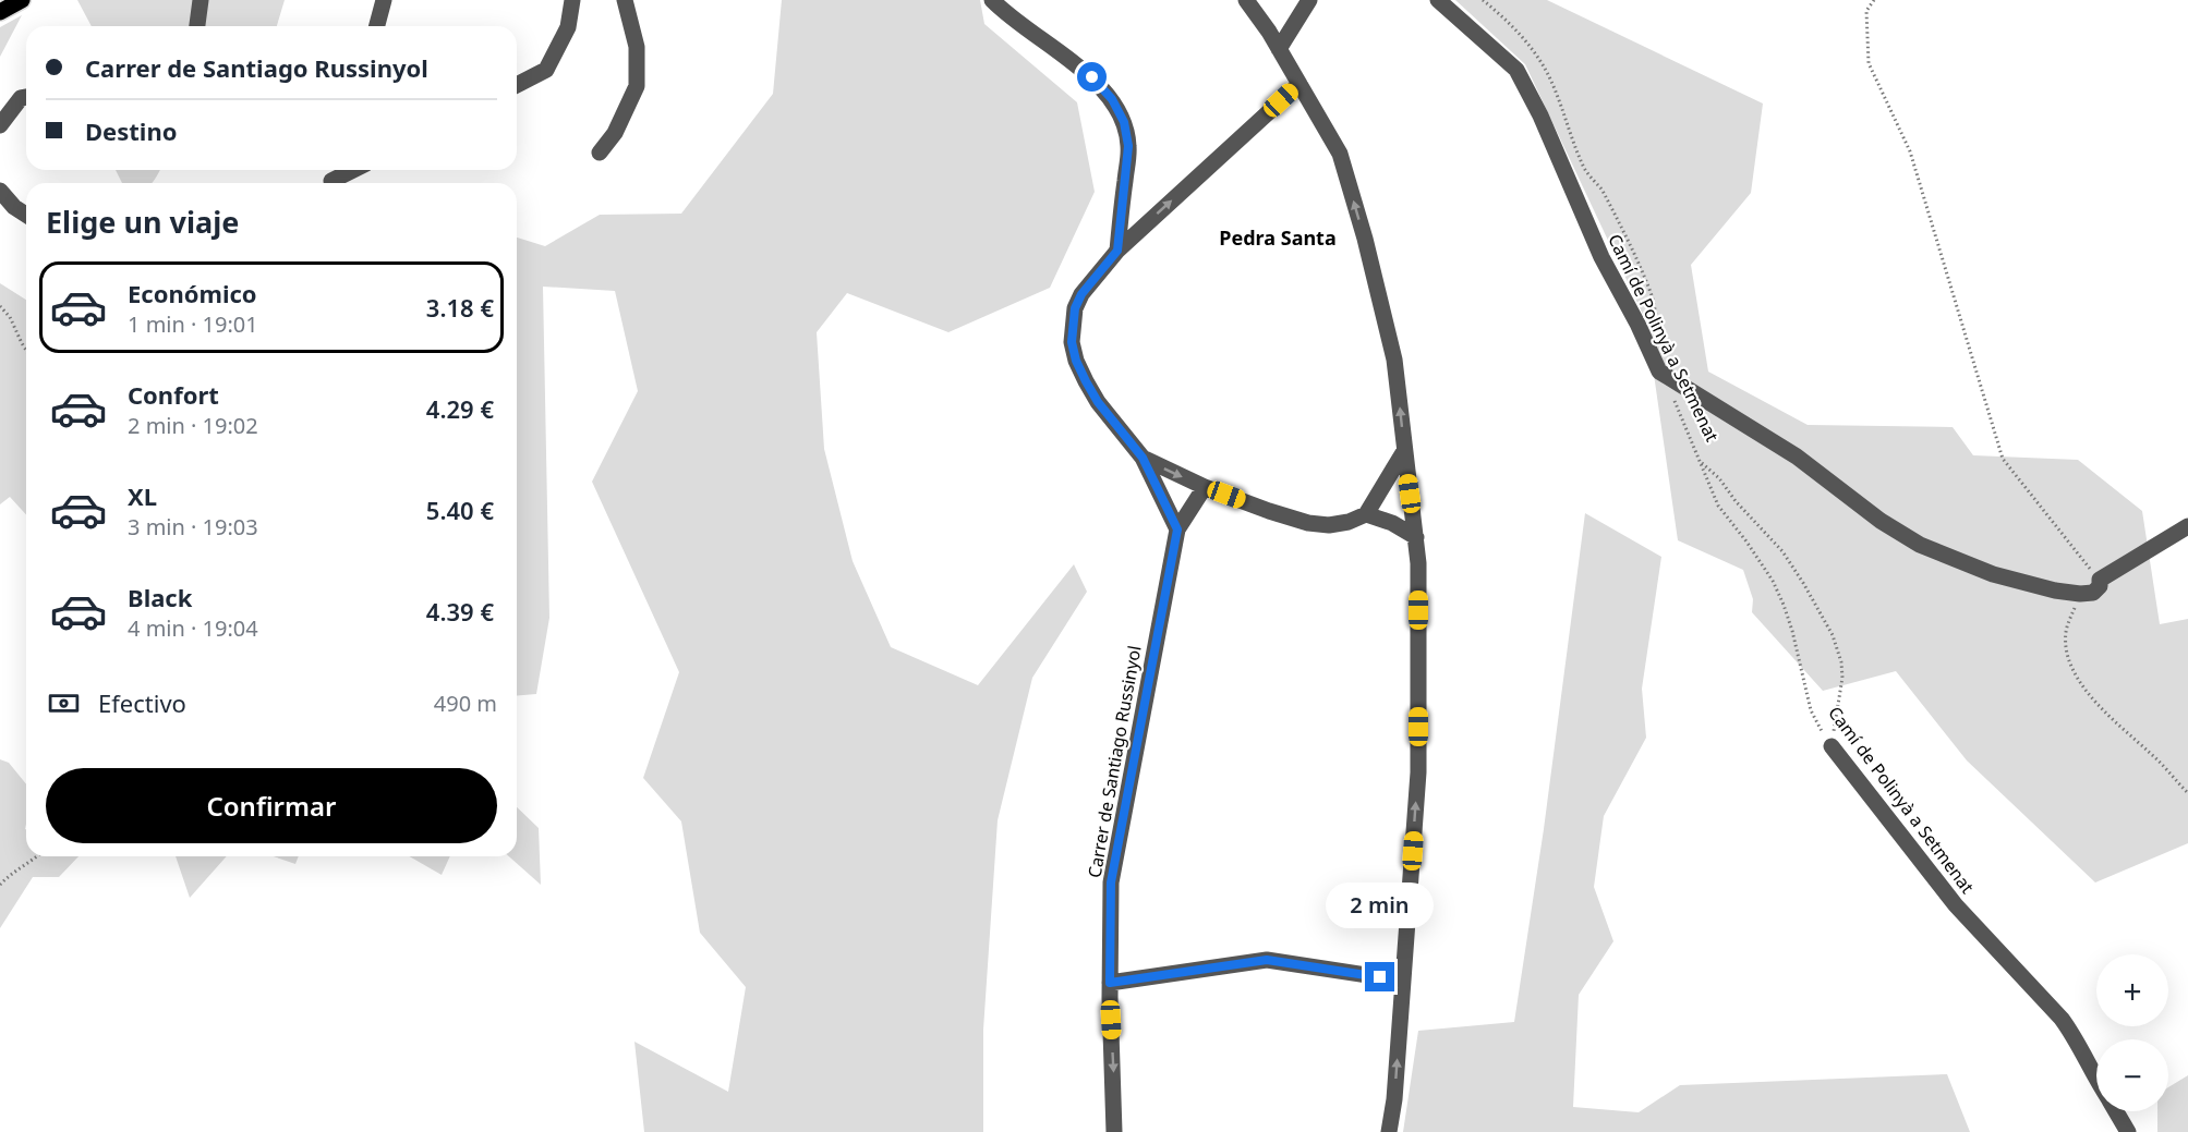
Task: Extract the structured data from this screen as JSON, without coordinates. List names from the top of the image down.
{
  "streets": {
    "street": ["Camí de Polinyà a Setmenat", "Carrer de Santiago Russinyol"]
  },
  "districts": ["Pedra Santa"],
  "page": {
    "banner": ["Carrer de Santiago Russinyol", "Destino"],
    "heading": "Elige un viaje",
    "list": [
      {
        "name": "Económico",
        "note": "1 min · 19:01",
        "value": "3.18 €"
      },
      {
        "name": "Confort",
        "note": "2 min · 19:02",
        "value": "4.29 €"
      },
      {
        "name": "XL",
        "note": "3 min · 19:03",
        "value": "5.40 €"
      },
      {
        "name": "Black",
        "note": "4 min · 19:04",
        "value": "4.39 €"
      }
    ],
    "pay": ["Efectivo", "490 m"],
    "buttons": "Confirmar",
    "bubble": "2 min",
    "map_buttons": ["+", "−"]
  }
}
